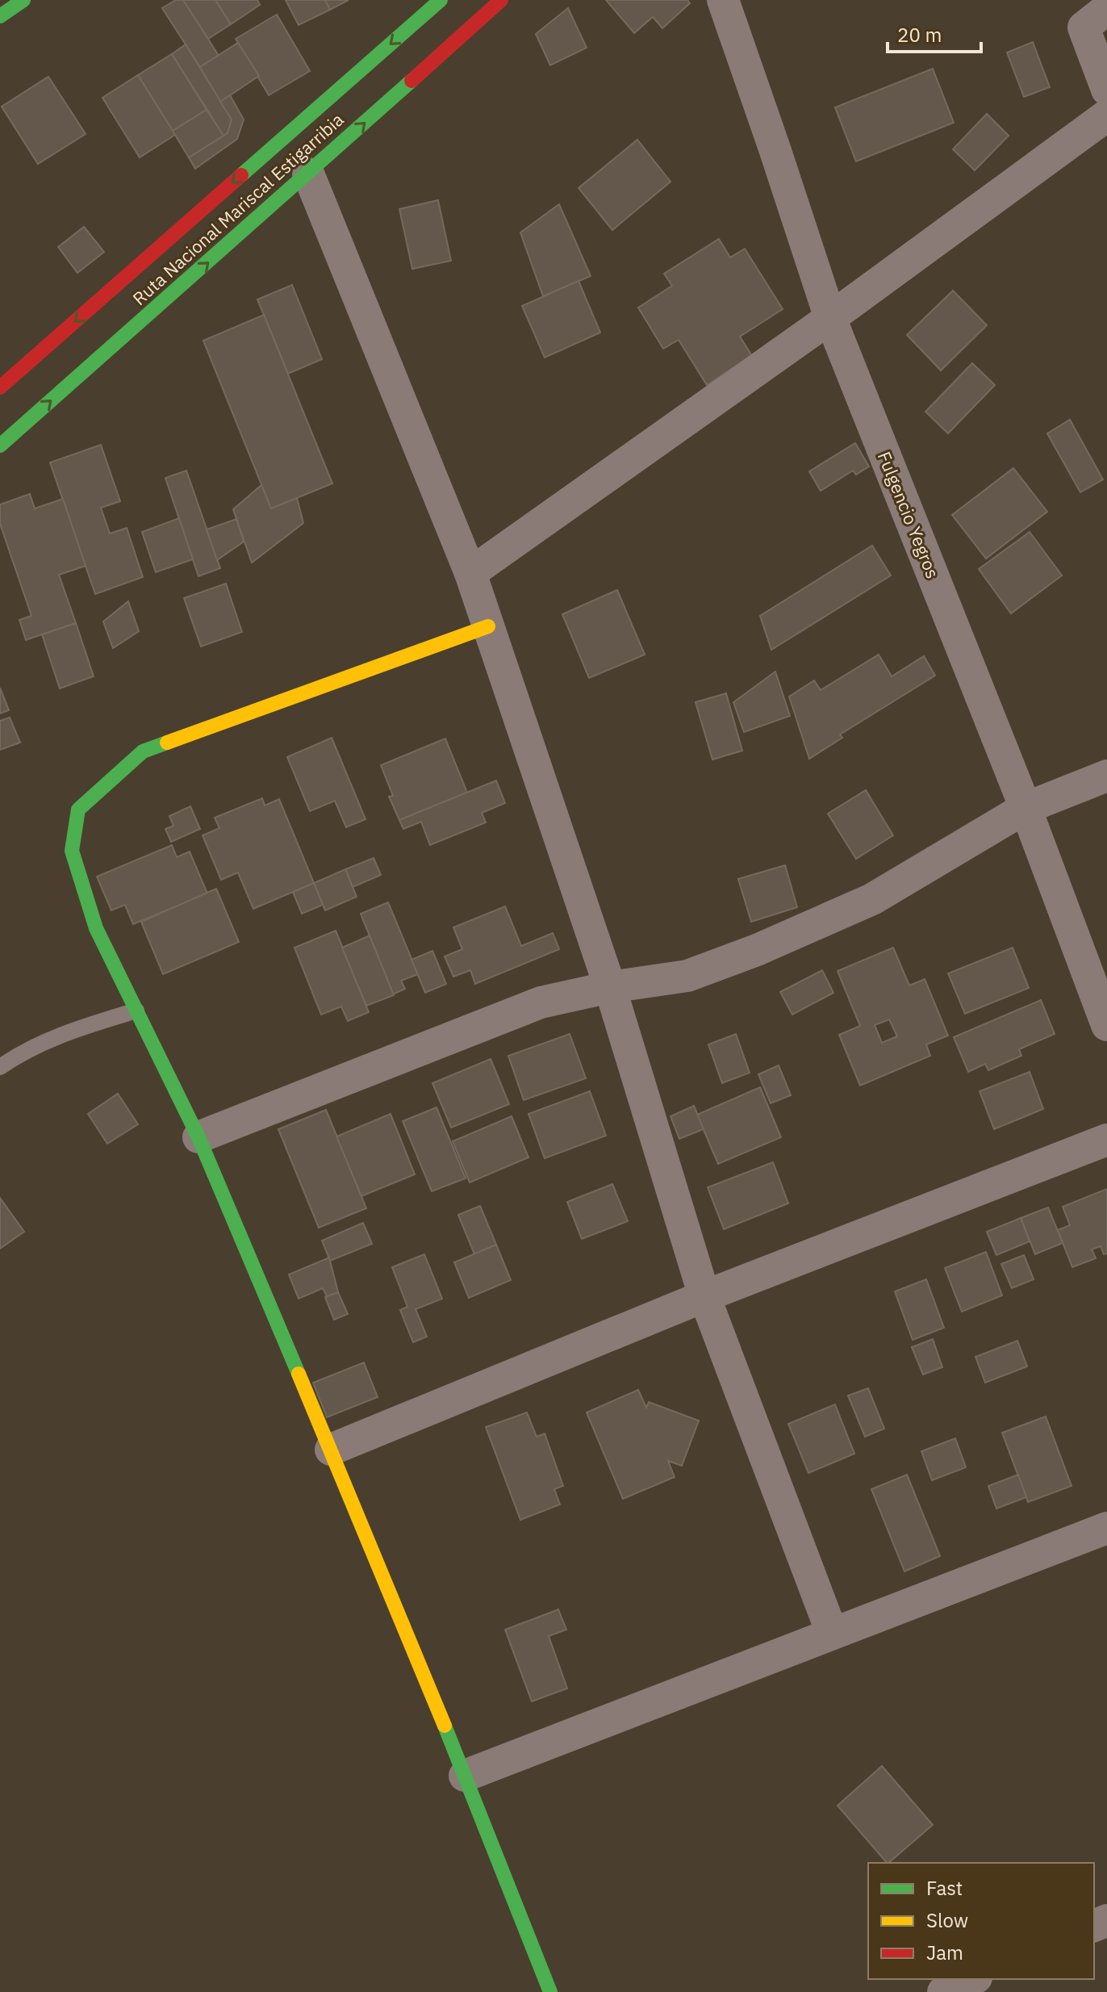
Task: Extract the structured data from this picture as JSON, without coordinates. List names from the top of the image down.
{
  "streets": {
    "main road": ["Ruta Nacional Mariscal Estigarribia"],
    "street": ["Fulgencio Yegros"]
  },
  "legend": ["Fast", "Slow", "Jam"],
  "scale_bar": "20 m"
}
